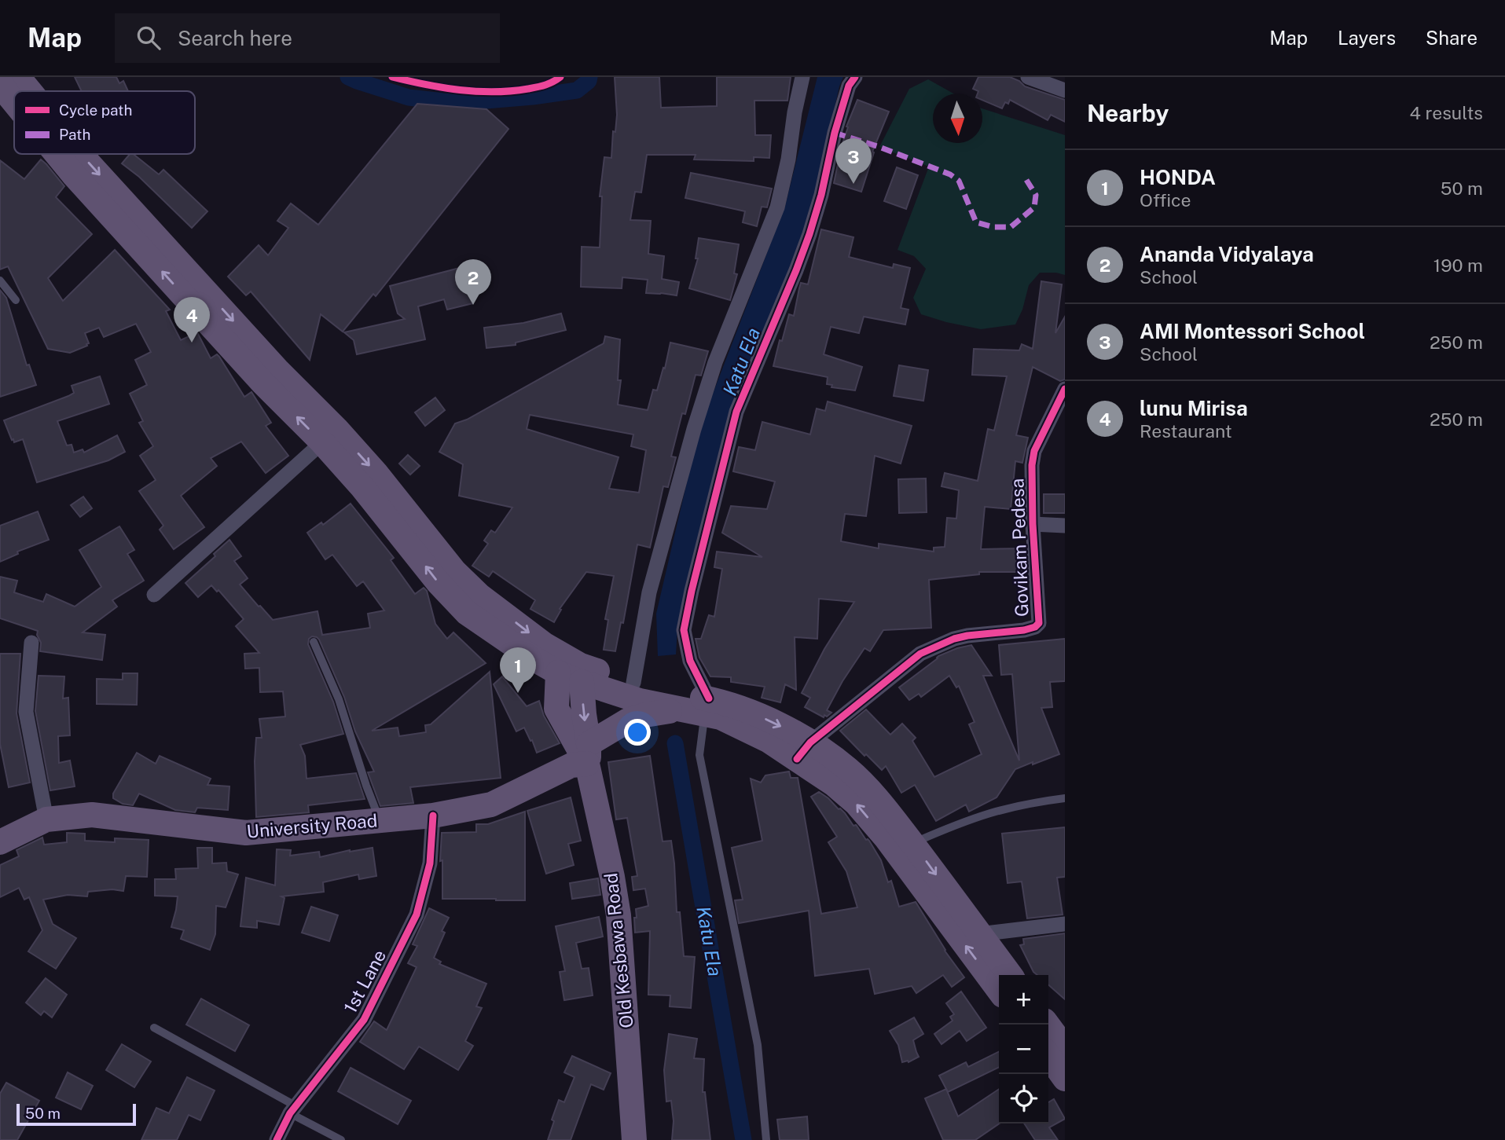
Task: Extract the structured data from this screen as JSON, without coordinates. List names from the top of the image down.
{
  "streets": {
    "main road": ["University Road", "Old Kesbawa Road"],
    "street": ["Govikam Pedesa", "1st Lane"]
  },
  "crossings": [
    ["University Road", "Old Kesbawa Road"],
    ["University Road", "1st Lane"]
  ],
  "water": ["Katu Ela"],
  "legend": ["Cycle path", "Path"],
  "scale_bar": "50 m",
  "north": "bottom",
  "page": {
    "header": "Map",
    "search": "Search here",
    "nav": ["Map", "Layers", "Share"],
    "heading": ["Nearby", "4 results"],
    "pins": [
      "3",
      "2",
      "4",
      "1"
    ],
    "list": [
      {
        "mark": "1",
        "name": "HONDA",
        "note": "Office",
        "value": "50 m"
      },
      {
        "mark": "2",
        "name": "Ananda Vidyalaya",
        "note": "School",
        "value": "190 m"
      },
      {
        "mark": "3",
        "name": "AMI Montessori School",
        "note": "School",
        "value": "250 m"
      },
      {
        "mark": "4",
        "name": "lunu Mirisa",
        "note": "Restaurant",
        "value": "250 m"
      }
    ],
    "map_buttons": ["+", "−"],
    "scale": "50 m"
  }
}
